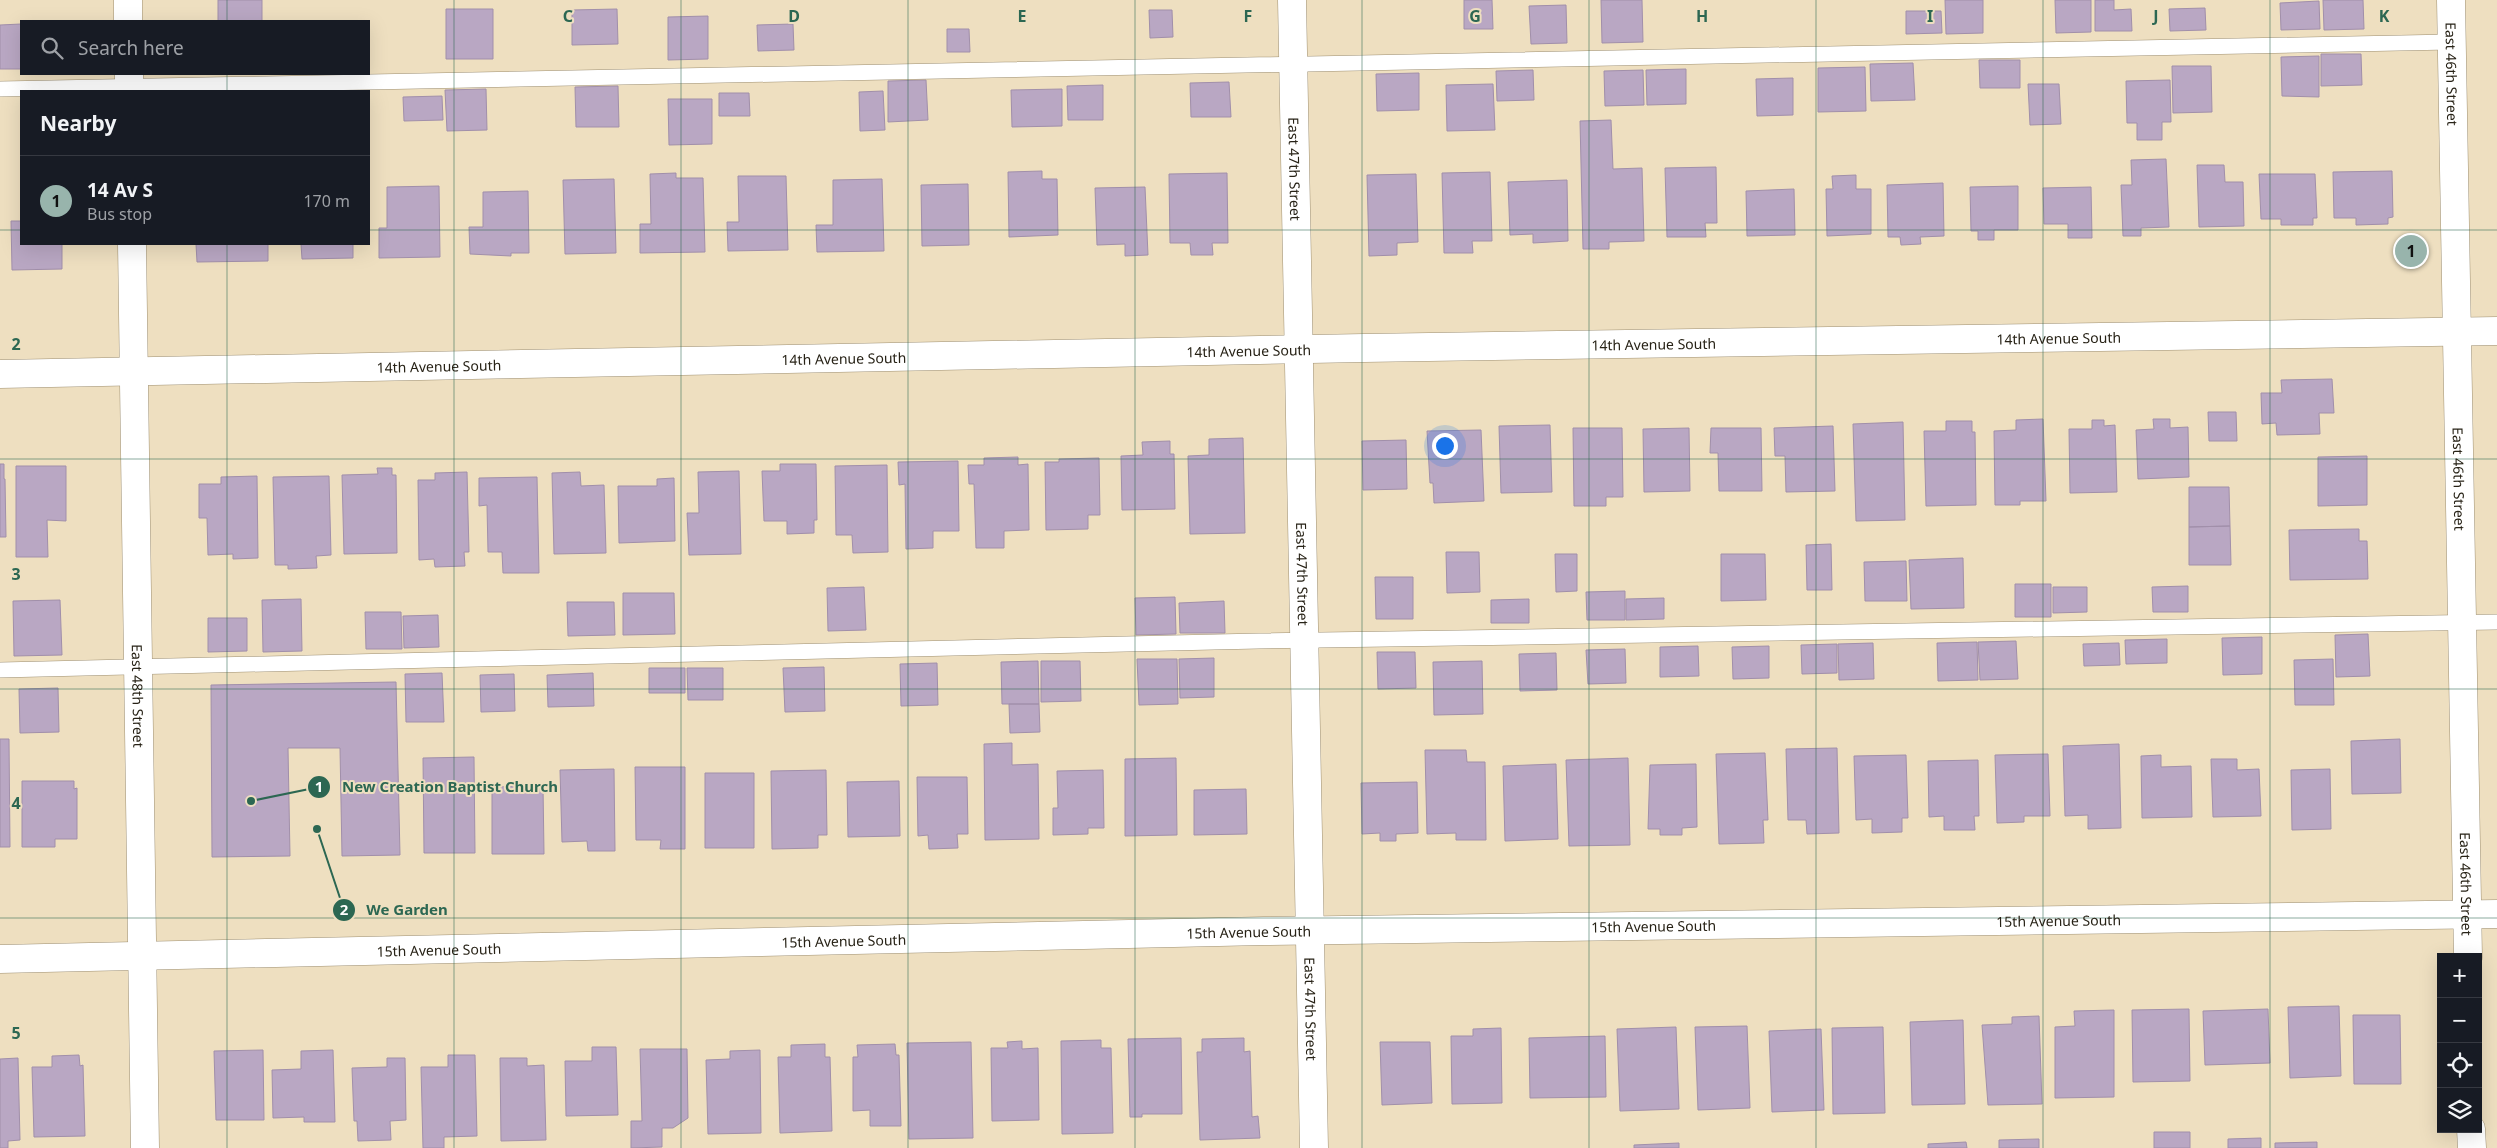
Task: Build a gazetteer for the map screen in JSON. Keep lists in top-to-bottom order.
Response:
{
  "streets": {
    "street": [
      "East 46th Street",
      "East 47th Street",
      "14th Avenue South",
      "East 48th Street",
      "15th Avenue South"
    ]
  },
  "crossings": [
    ["East 46th Street", "14th Avenue South"],
    ["East 46th Street", "15th Avenue South"],
    ["East 47th Street", "14th Avenue South"],
    ["East 47th Street", "15th Avenue South"],
    ["14th Avenue South", "East 48th Street"],
    ["East 48th Street", "15th Avenue South"]
  ],
  "places": ["New Creation Baptist Church", "We Garden"],
  "page": {
    "search": "Search here",
    "heading": "Nearby",
    "list": [
      {
        "mark": "1",
        "name": "14 Av S",
        "note": "Bus stop",
        "value": "170 m"
      }
    ],
    "pins": "1",
    "map_buttons": ["+", "−"]
  },
  "grid": {
    "columns": [
      "C",
      "D",
      "E",
      "F",
      "G",
      "H",
      "I",
      "J",
      "K"
    ],
    "rows": [
      "2",
      "3",
      "4",
      "5"
    ]
  }
}
